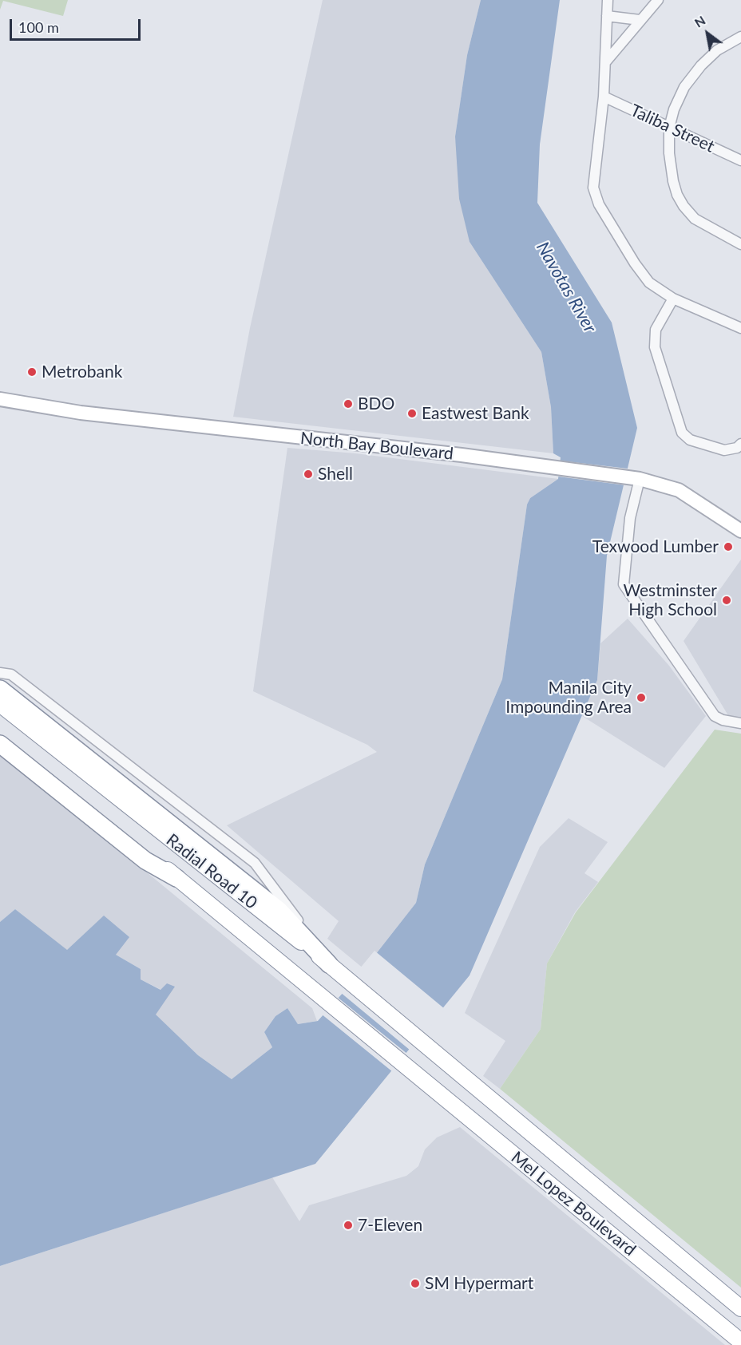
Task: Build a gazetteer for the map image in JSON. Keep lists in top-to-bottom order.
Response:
{
  "streets": {
    "highway": ["Radial Road 10", "Mel Lopez Boulevard"],
    "main road": ["North Bay Boulevard"],
    "street": ["Taliba Street"]
  },
  "crossings": [
    ["Radial Road 10", "Mel Lopez Boulevard"]
  ],
  "water": ["Navotas River"],
  "places": [
    "Metrobank",
    "BDO",
    "Eastwest Bank",
    "Shell",
    "Texwood Lumber",
    "Westminster High School",
    "Manila City Impounding Area",
    "7-Eleven",
    "SM Hypermart"
  ],
  "scale_bar": "100 m",
  "north": "top left"
}
